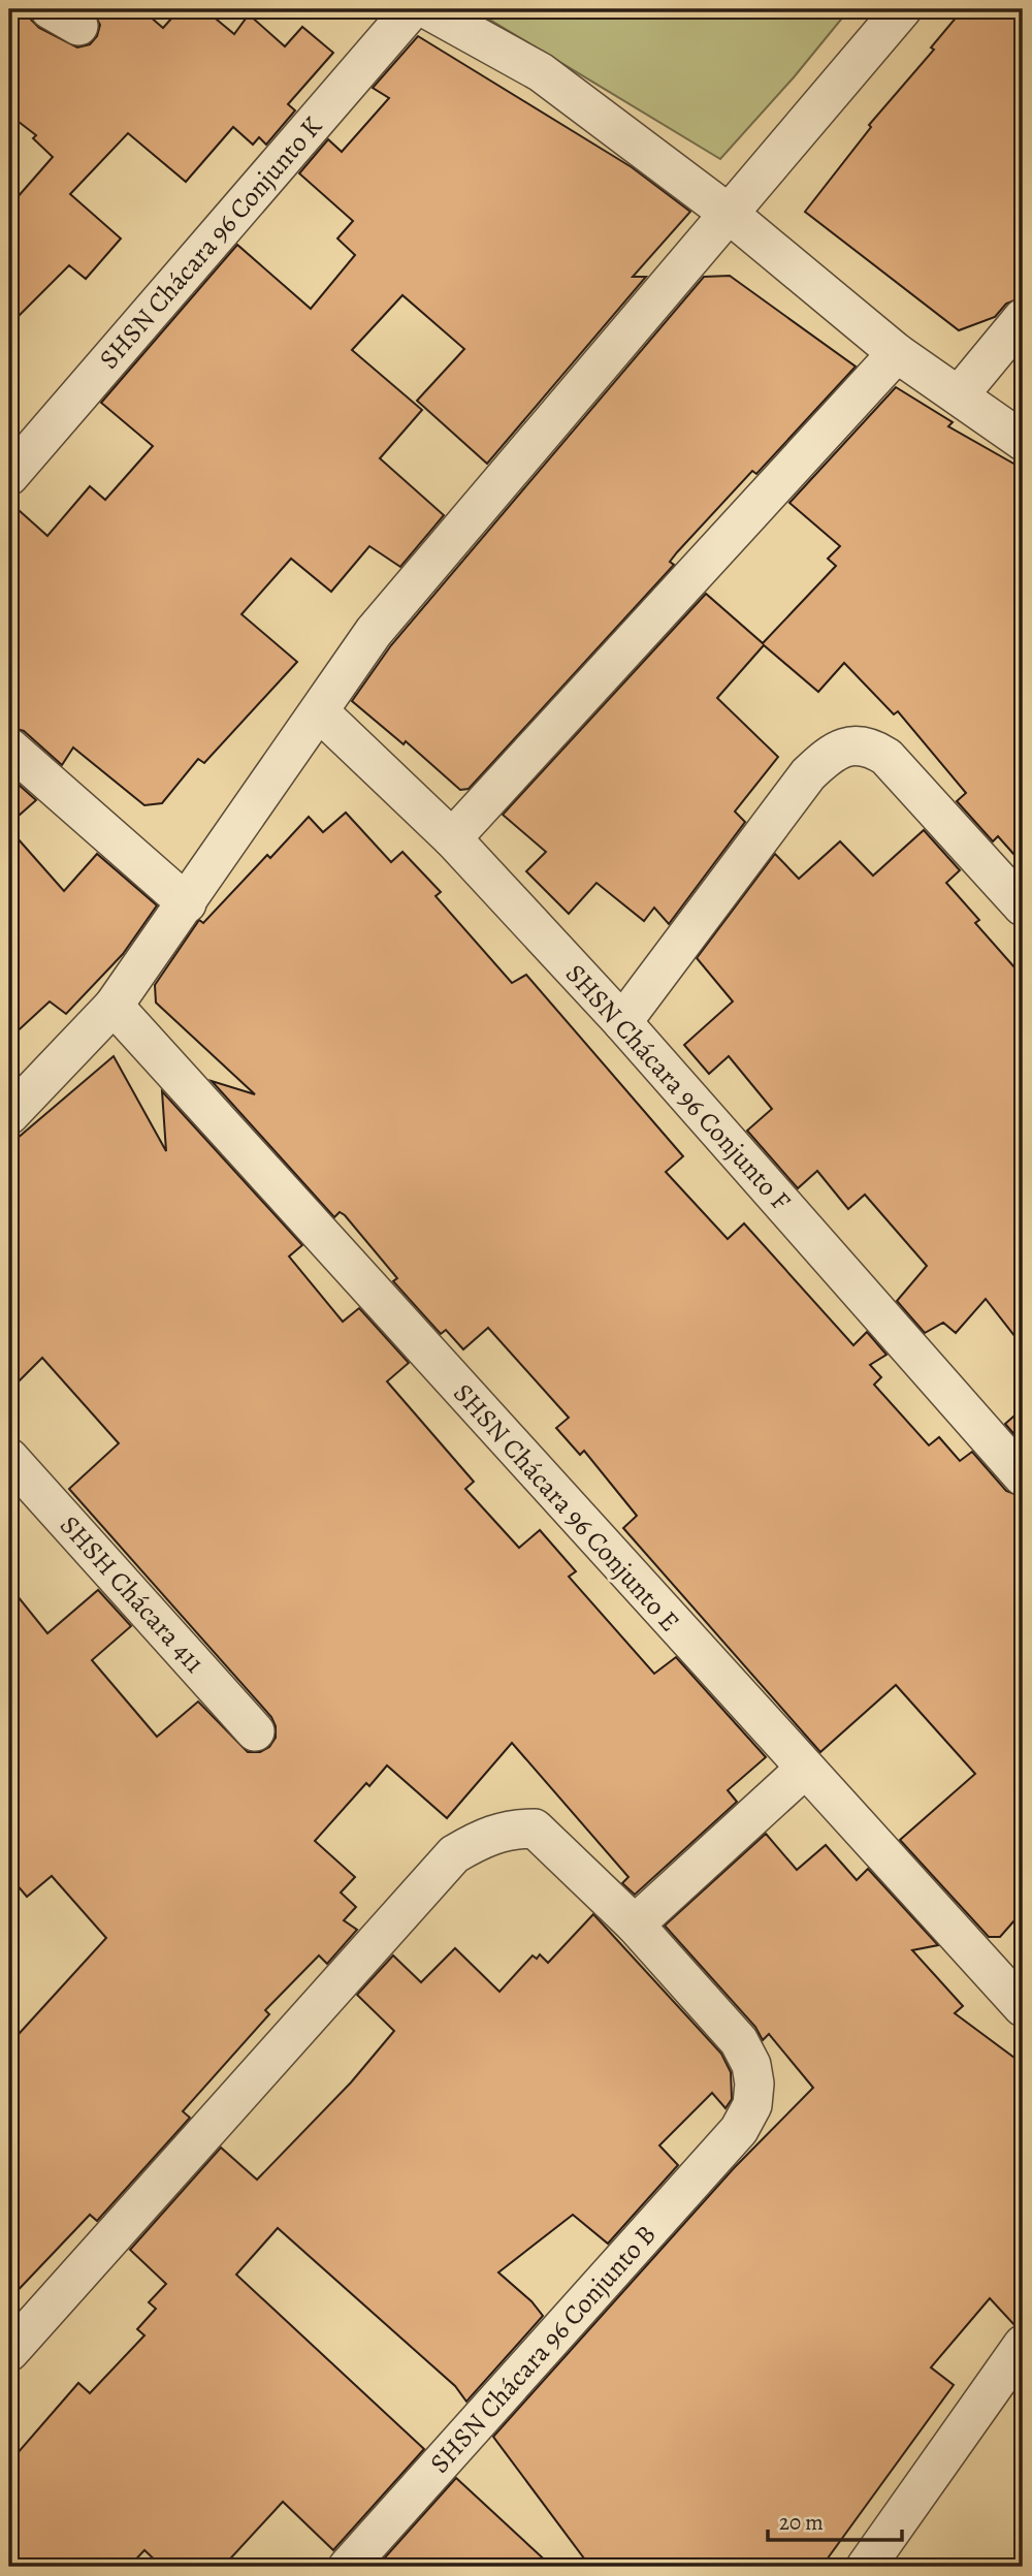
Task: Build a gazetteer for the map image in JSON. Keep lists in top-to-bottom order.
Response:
{
  "streets": {
    "street": [
      "SHSN Chácara 96 Conjunto K",
      "SHSN Chácara 96 Conjunto F",
      "SHSN Chácara 96 Conjunto E",
      "SHSH Chácara 411",
      "SHSN Chácara 96 Conjunto B"
    ]
  },
  "scale_bar": "20 m"
}
